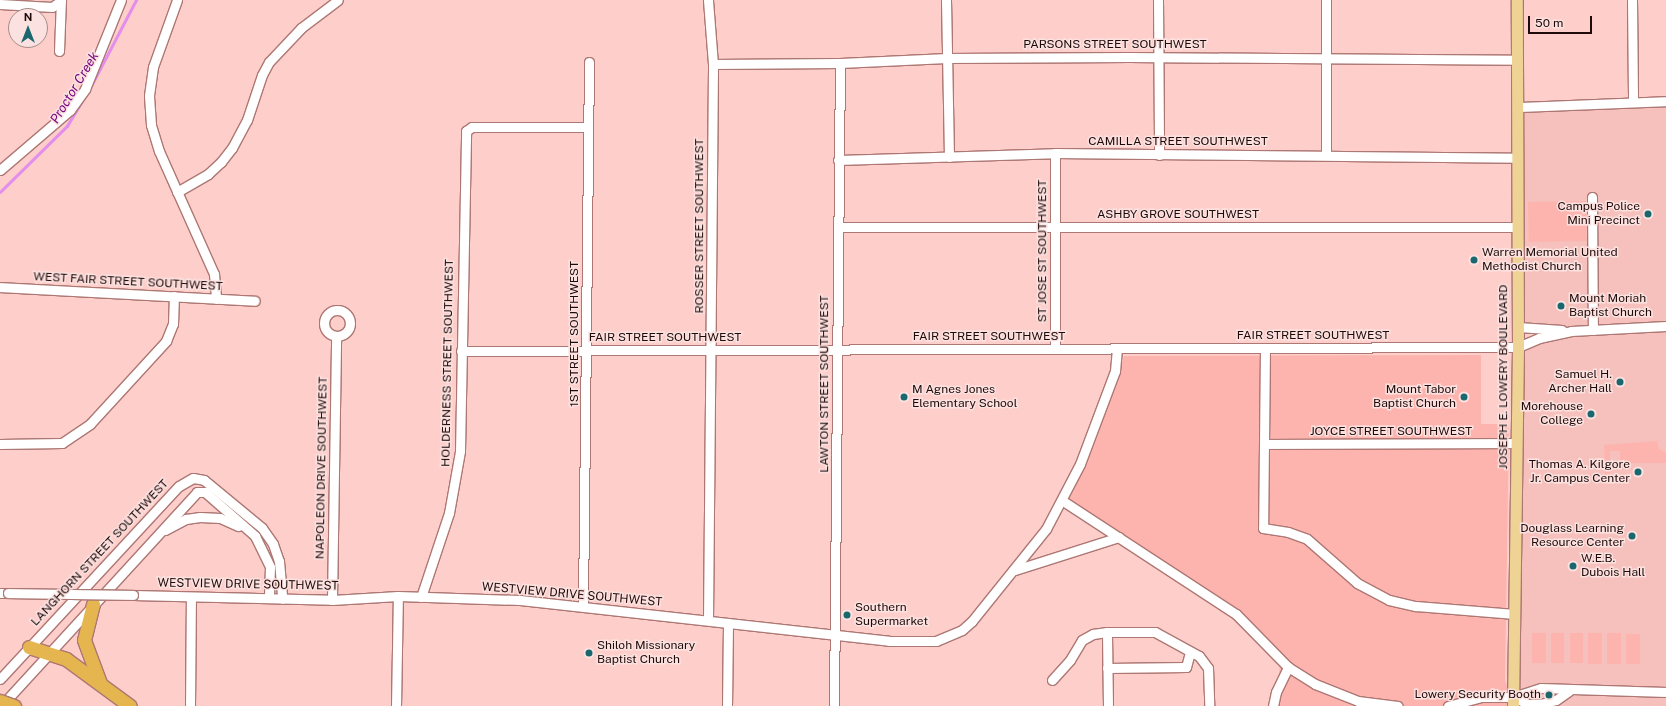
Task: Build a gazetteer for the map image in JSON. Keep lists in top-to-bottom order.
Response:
{
  "streets": {
    "main road": ["JOSEPH E. LOWERY BOULEVARD"],
    "street": [
      "PARSONS STREET SOUTHWEST",
      "CAMILLA STREET SOUTHWEST",
      "ASHBY GROVE SOUTHWEST",
      "ROSSER STREET SOUTHWEST",
      "ST JOSE ST SOUTHWEST",
      "WEST FAIR STREET SOUTHWEST",
      "1ST STREET SOUTHWEST",
      "FAIR STREET SOUTHWEST",
      "HOLDERNESS STREET SOUTHWEST",
      "LAWTON STREET SOUTHWEST",
      "JOYCE STREET SOUTHWEST",
      "NAPOLEON DRIVE SOUTHWEST",
      "LANGHORN STREET SOUTHWEST",
      "WESTVIEW DRIVE SOUTHWEST"
    ]
  },
  "crossings": [
    ["PARSONS STREET SOUTHWEST", "ROSSER STREET SOUTHWEST"],
    ["PARSONS STREET SOUTHWEST", "JOSEPH E. LOWERY BOULEVARD"],
    ["PARSONS STREET SOUTHWEST", "LAWTON STREET SOUTHWEST"],
    ["CAMILLA STREET SOUTHWEST", "ST JOSE ST SOUTHWEST"],
    ["CAMILLA STREET SOUTHWEST", "JOSEPH E. LOWERY BOULEVARD"],
    ["CAMILLA STREET SOUTHWEST", "LAWTON STREET SOUTHWEST"],
    ["ASHBY GROVE SOUTHWEST", "ST JOSE ST SOUTHWEST"],
    ["ASHBY GROVE SOUTHWEST", "JOSEPH E. LOWERY BOULEVARD"],
    ["ASHBY GROVE SOUTHWEST", "LAWTON STREET SOUTHWEST"],
    ["ROSSER STREET SOUTHWEST", "FAIR STREET SOUTHWEST"],
    ["ROSSER STREET SOUTHWEST", "WESTVIEW DRIVE SOUTHWEST"],
    ["ST JOSE ST SOUTHWEST", "FAIR STREET SOUTHWEST"],
    ["1ST STREET SOUTHWEST", "FAIR STREET SOUTHWEST"],
    ["1ST STREET SOUTHWEST", "HOLDERNESS STREET SOUTHWEST"],
    ["1ST STREET SOUTHWEST", "WESTVIEW DRIVE SOUTHWEST"],
    ["FAIR STREET SOUTHWEST", "HOLDERNESS STREET SOUTHWEST"],
    ["FAIR STREET SOUTHWEST", "JOSEPH E. LOWERY BOULEVARD"],
    ["FAIR STREET SOUTHWEST", "LAWTON STREET SOUTHWEST"],
    ["FAIR STREET SOUTHWEST", "WESTVIEW DRIVE SOUTHWEST"],
    ["HOLDERNESS STREET SOUTHWEST", "WESTVIEW DRIVE SOUTHWEST"],
    ["JOSEPH E. LOWERY BOULEVARD", "JOYCE STREET SOUTHWEST"],
    ["LAWTON STREET SOUTHWEST", "WESTVIEW DRIVE SOUTHWEST"],
    ["NAPOLEON DRIVE SOUTHWEST", "WESTVIEW DRIVE SOUTHWEST"]
  ],
  "water": ["Proctor Creek"],
  "places": [
    "Campus Police Mini Precinct",
    "Warren Memorial United Methodist Church",
    "Mount Moriah Baptist Church",
    "Samuel H. Archer Hall",
    "M Agnes Jones Elementary School",
    "Mount Tabor Baptist Church",
    "Morehouse College",
    "Thomas A. Kilgore Jr. Campus Center",
    "Douglass Learning Resource Center",
    "W.E.B. Dubois Hall",
    "Southern Supermarket",
    "Shiloh Missionary Baptist Church",
    "Lowery Security Booth"
  ],
  "scale_bar": "50 m",
  "north": "top"
}
